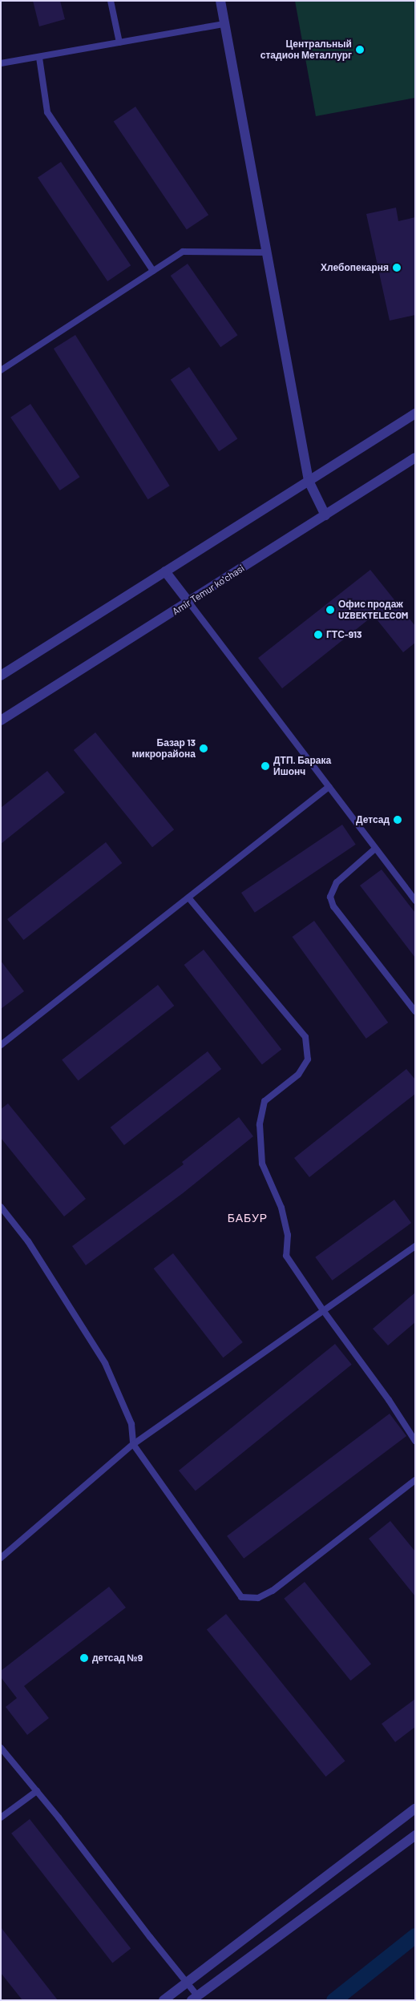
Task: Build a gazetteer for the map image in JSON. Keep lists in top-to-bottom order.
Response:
{
  "streets": {
    "street": ["Amir Temur koʻchasi"]
  },
  "districts": ["БАБУР"],
  "places": [
    "Центральный стадион Металлург",
    "Хлебопекарня",
    "Офис продаж UZBEKTELECOM",
    "ГТС-913",
    "Базар 13 микрорайона",
    "ДТП. Барака Ишонч",
    "Детсад",
    "детсад №9"
  ]
}
